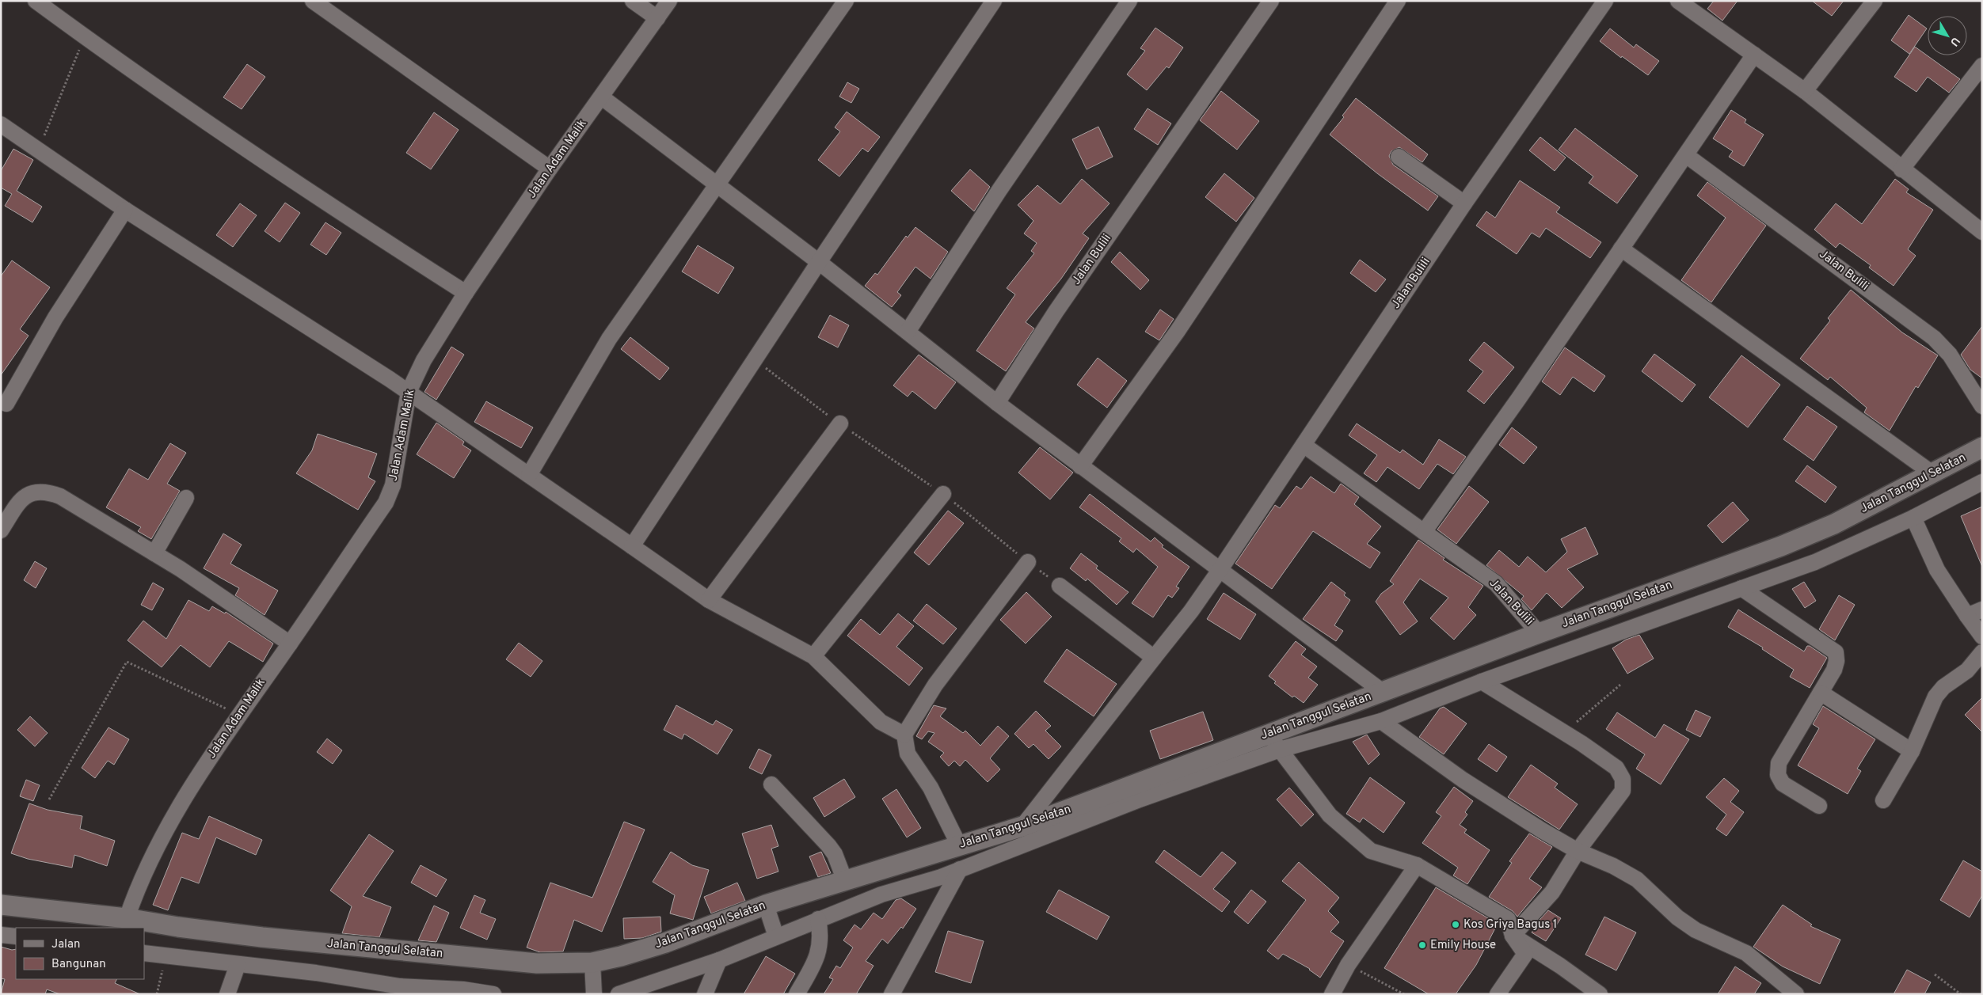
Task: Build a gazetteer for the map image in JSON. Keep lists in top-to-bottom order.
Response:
{
  "streets": {
    "street": ["Jalan Adam Malik", "Jalan Bulili", "Jalan Tanggul Selatan"]
  },
  "crossings": [
    ["Jalan Adam Malik", "Jalan Tanggul Selatan"],
    ["Jalan Bulili", "Jalan Tanggul Selatan"]
  ],
  "places": ["Kos Griya Bagus 1", "Emily House"],
  "legend": ["Jalan", "Bangunan"],
  "north": "bottom right"
}
